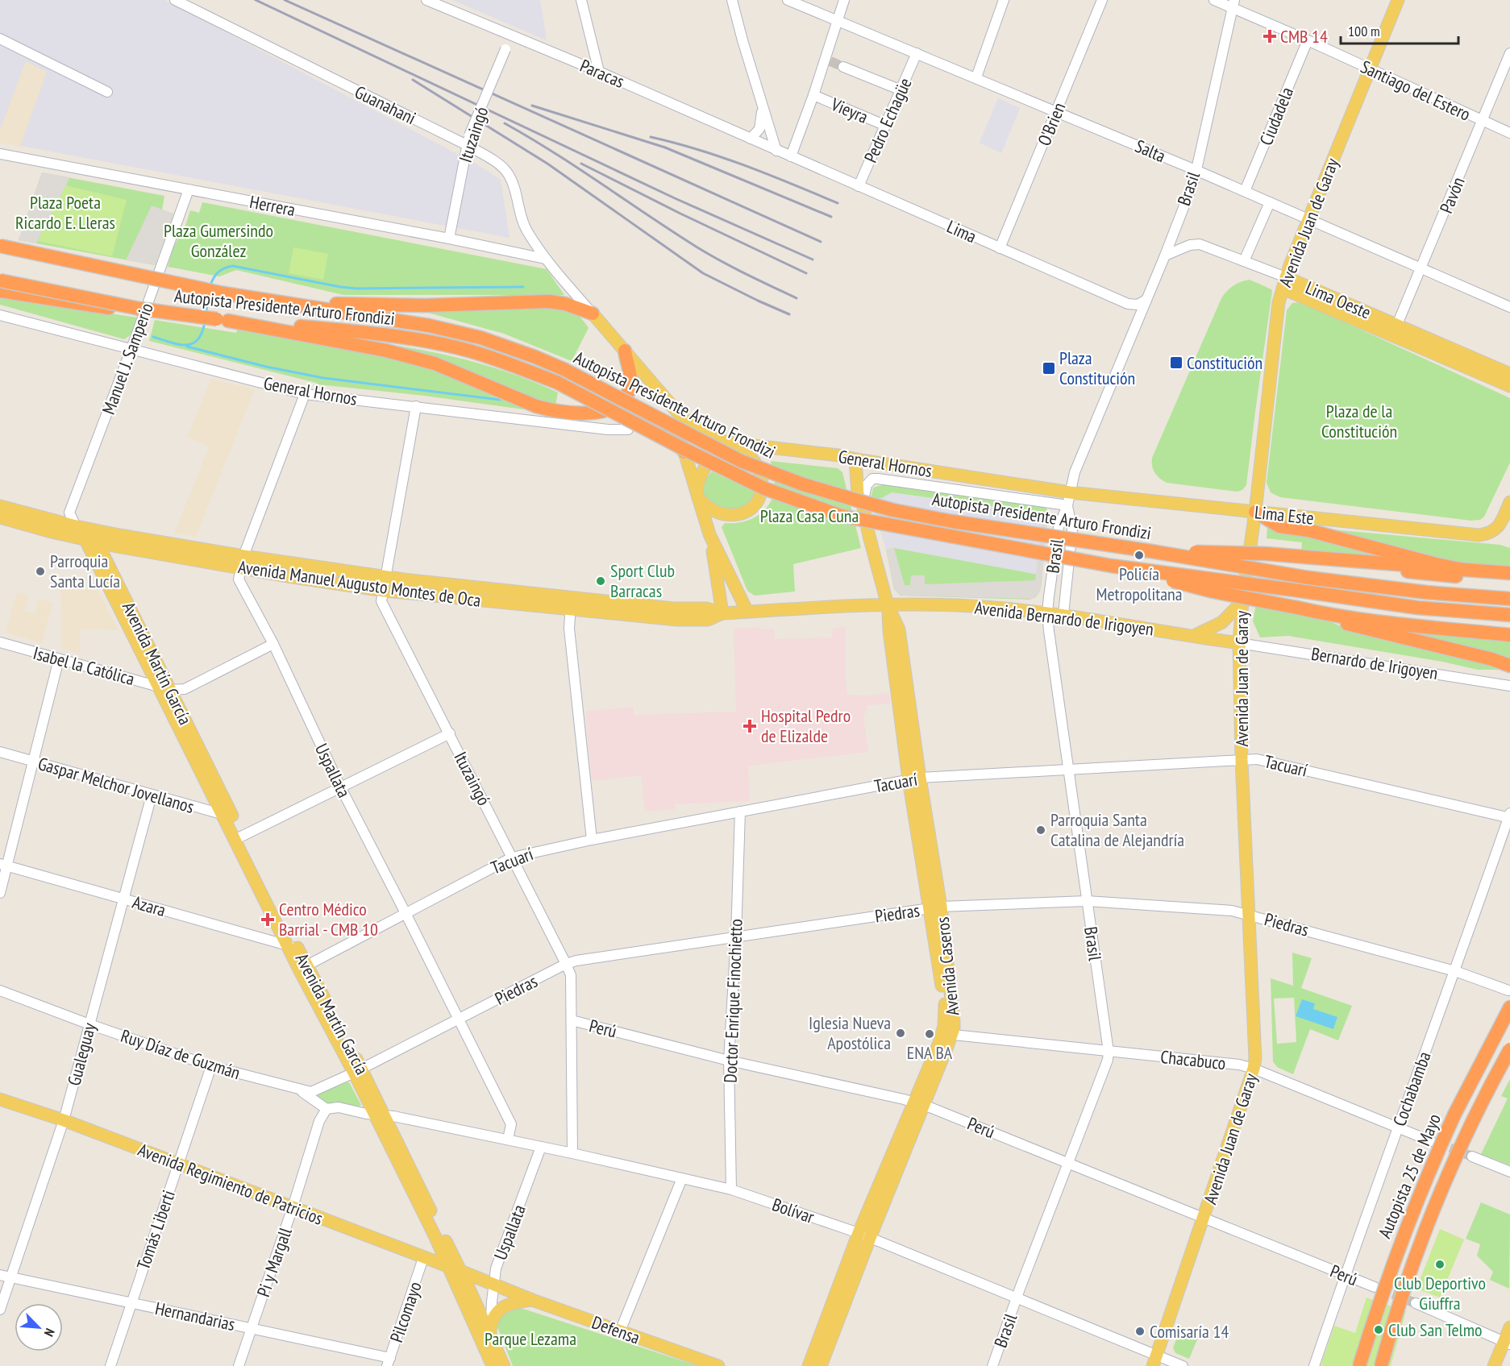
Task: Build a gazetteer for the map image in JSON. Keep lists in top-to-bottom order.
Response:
{
  "streets": {
    "highway": ["Autopista Presidente Arturo Frondizi", "Autopista 25 de Mayo"],
    "main road": [
      "Avenida Juan de Garay",
      "Lima Oeste",
      "General Hornos",
      "Lima Este",
      "Avenida Manuel Augusto Montes de Oca",
      "Avenida Bernardo de Irigoyen",
      "Avenida Martín García",
      "Avenida Caseros",
      "Avenida Regimiento de Patricios",
      "Defensa"
    ],
    "street": [
      "Paracas",
      "Santiago del Estero",
      "Guanahani",
      "Vieyra",
      "Ciudadela",
      "Pedro Echagüe",
      "O'Brien",
      "Ituzaingó",
      "Salta",
      "Brasil",
      "Pavón",
      "Herrera",
      "Lima",
      "Manuel J. Samperio",
      "Bernardo de Irigoyen",
      "Isabel la Católica",
      "Tacuarí",
      "Uspallata",
      "Gaspar Melchor Jovellanos",
      "Azara",
      "Piedras",
      "Doctor Enrique Finochietto",
      "Perú",
      "Gualeguay",
      "Ruy Díaz de Guzmán",
      "Chacabuco",
      "Cochabamba",
      "Bolívar",
      "Tomás Liberti",
      "Pi y Margall",
      "Pilcomayo",
      "Hernandarias"
    ]
  },
  "crossings": [
    ["Paracas", "Ituzaingó"],
    ["Paracas", "Lima"],
    ["Santiago del Estero", "Ciudadela"],
    ["Santiago del Estero", "Brasil"],
    ["Santiago del Estero", "Pavón"],
    ["Santiago del Estero", "Avenida Juan de Garay"],
    ["Guanahani", "Ituzaingó"],
    ["Guanahani", "Herrera"],
    ["Vieyra", "Pedro Echagüe"],
    ["Ciudadela", "Salta"],
    ["Pedro Echagüe", "Salta"],
    ["Pedro Echagüe", "Lima"],
    ["O'Brien", "Salta"],
    ["O'Brien", "Lima"],
    ["Ituzaingó", "Herrera"],
    ["Ituzaingó", "General Hornos"],
    ["Ituzaingó", "Avenida Manuel Augusto Montes de Oca"],
    ["Ituzaingó", "Tacuarí"],
    ["Ituzaingó", "Piedras"],
    ["Ituzaingó", "Perú"],
    ["Ituzaingó", "Bolívar"],
    ["Salta", "Brasil"],
    ["Salta", "Pavón"],
    ["Salta", "Avenida Juan de Garay"],
    ["Brasil", "Lima"],
    ["Brasil", "Lima Oeste"],
    ["Brasil", "General Hornos"],
    ["Brasil", "Lima Este"],
    ["Brasil", "Avenida Bernardo de Irigoyen"],
    ["Brasil", "Tacuarí"],
    ["Brasil", "Piedras"],
    ["Brasil", "Perú"],
    ["Brasil", "Chacabuco"],
    ["Brasil", "Bolívar"],
    ["Pavón", "Lima Oeste"],
    ["Herrera", "Manuel J. Samperio"],
    ["Avenida Juan de Garay", "Lima Oeste"],
    ["Avenida Juan de Garay", "Lima Este"],
    ["Avenida Juan de Garay", "Avenida Bernardo de Irigoyen"],
    ["Avenida Juan de Garay", "Bernardo de Irigoyen"],
    ["Avenida Juan de Garay", "Tacuarí"],
    ["Avenida Juan de Garay", "Piedras"],
    ["Avenida Juan de Garay", "Perú"],
    ["Avenida Juan de Garay", "Chacabuco"],
    ["Avenida Juan de Garay", "Bolívar"],
    ["Manuel J. Samperio", "General Hornos"],
    ["Manuel J. Samperio", "Avenida Manuel Augusto Montes de Oca"],
    ["Manuel J. Samperio", "Avenida Martín García"],
    ["General Hornos", "Lima Este"],
    ["General Hornos", "Avenida Caseros"],
    ["Avenida Manuel Augusto Montes de Oca", "Avenida Bernardo de Irigoyen"],
    ["Avenida Manuel Augusto Montes de Oca", "Avenida Martín García"],
    ["Avenida Manuel Augusto Montes de Oca", "Uspallata"],
    ["Avenida Manuel Augusto Montes de Oca", "Avenida Caseros"],
    ["Avenida Bernardo de Irigoyen", "Bernardo de Irigoyen"],
    ["Avenida Bernardo de Irigoyen", "Avenida Caseros"],
    ["Avenida Martín García", "Isabel la Católica"],
    ["Avenida Martín García", "Tacuarí"],
    ["Avenida Martín García", "Gaspar Melchor Jovellanos"],
    ["Avenida Martín García", "Azara"],
    ["Avenida Martín García", "Piedras"],
    ["Avenida Martín García", "Ruy Díaz de Guzmán"],
    ["Avenida Martín García", "Avenida Regimiento de Patricios"],
    ["Avenida Martín García", "Bolívar"],
    ["Avenida Martín García", "Defensa"],
    ["Isabel la Católica", "Uspallata"],
    ["Tacuarí", "Uspallata"],
    ["Tacuarí", "Avenida Caseros"],
    ["Tacuarí", "Doctor Enrique Finochietto"],
    ["Tacuarí", "Cochabamba"],
    ["Uspallata", "Piedras"],
    ["Uspallata", "Bolívar"],
    ["Uspallata", "Defensa"],
    ["Gaspar Melchor Jovellanos", "Gualeguay"],
    ["Azara", "Gualeguay"],
    ["Piedras", "Avenida Caseros"],
    ["Piedras", "Doctor Enrique Finochietto"],
    ["Piedras", "Ruy Díaz de Guzmán"],
    ["Piedras", "Cochabamba"],
    ["Avenida Caseros", "Perú"],
    ["Avenida Caseros", "Chacabuco"],
    ["Avenida Caseros", "Bolívar"],
    ["Doctor Enrique Finochietto", "Perú"],
    ["Doctor Enrique Finochietto", "Bolívar"],
    ["Perú", "Cochabamba"],
    ["Gualeguay", "Ruy Díaz de Guzmán"],
    ["Gualeguay", "Avenida Regimiento de Patricios"],
    ["Gualeguay", "Hernandarias"],
    ["Ruy Díaz de Guzmán", "Tomás Liberti"],
    ["Chacabuco", "Cochabamba"],
    ["Avenida Regimiento de Patricios", "Tomás Liberti"],
    ["Avenida Regimiento de Patricios", "Pi y Margall"],
    ["Avenida Regimiento de Patricios", "Pilcomayo"],
    ["Avenida Regimiento de Patricios", "Defensa"],
    ["Tomás Liberti", "Hernandarias"],
    ["Pi y Margall", "Hernandarias"],
    ["Pilcomayo", "Hernandarias"]
  ],
  "parks": [
    "Plaza Poeta Ricardo E. Lleras",
    "Plaza Gumersindo González",
    "Plaza de la Constitución",
    "Plaza Casa Cuna",
    "Parque Lezama"
  ],
  "places": {
    "health": ["CMB 14", "Hospital Pedro de Elizalde", "Centro Médico Barrial - CMB 10"],
    "transit": ["Constitución", "Plaza Constitución"],
    "other": [
      "Policía Metropolitana",
      "Parroquia Santa Lucía",
      "Sport Club Barracas",
      "Parroquia Santa Catalina de Alejandría",
      "Iglesia Nueva Apostólica",
      "ENA BA",
      "Club Deportivo Giuffra",
      "Club San Telmo",
      "Comisaría 14"
    ]
  },
  "scale_bar": "100 m",
  "north": "bottom right"
}
